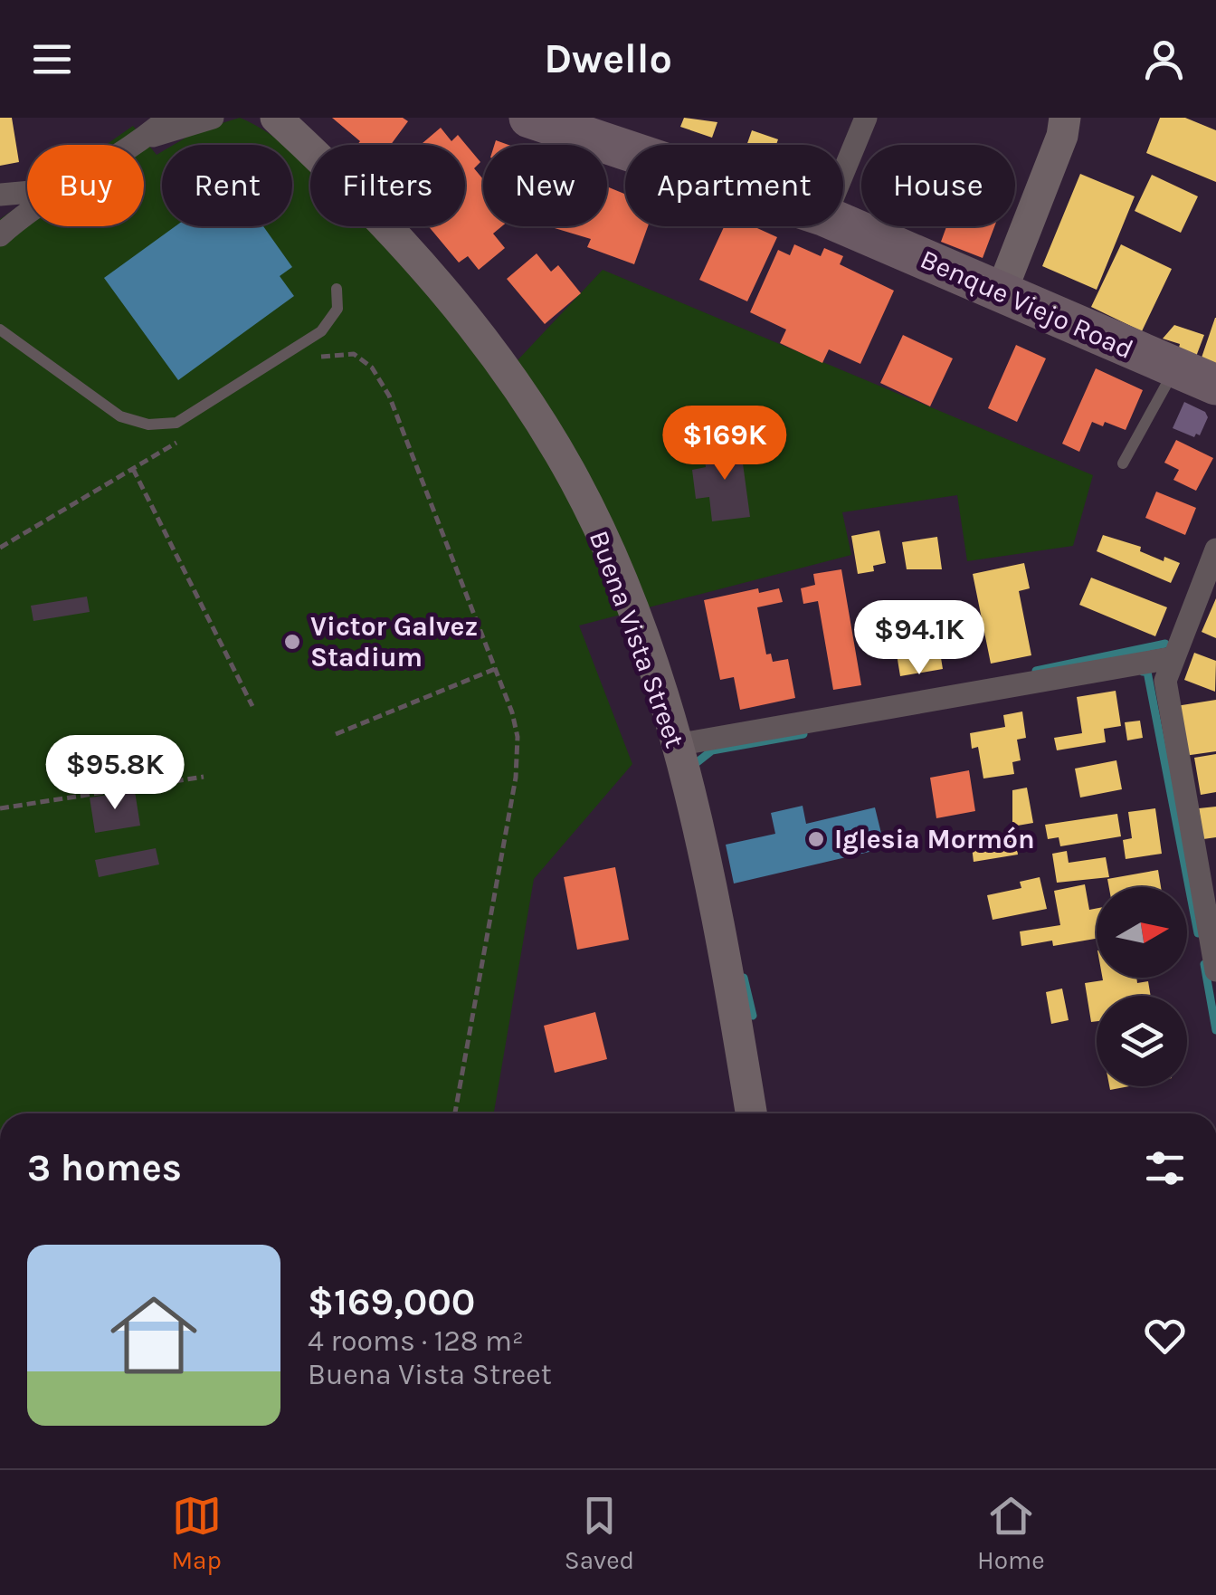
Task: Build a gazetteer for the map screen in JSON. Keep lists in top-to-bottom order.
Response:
{
  "streets": {
    "highway": ["Benque Viejo Road"],
    "main road": ["Buena Vista Street"]
  },
  "places": ["Victor Galvez Stadium", "Iglesia Mormón"],
  "north": "right",
  "page": {
    "header": "Dwello",
    "chip": [
      "Buy",
      "Rent",
      "Filters",
      "New",
      "Apartment",
      "House"
    ],
    "price": ["$169K", "$94.1K", "$95.8K"],
    "heading": "3 homes",
    "list": [
      {
        "name": "$169,000",
        "note": "4 rooms · 128 m² · Buena Vista Street"
      }
    ],
    "tabs": ["Map", "Saved", "Home"]
  }
}
